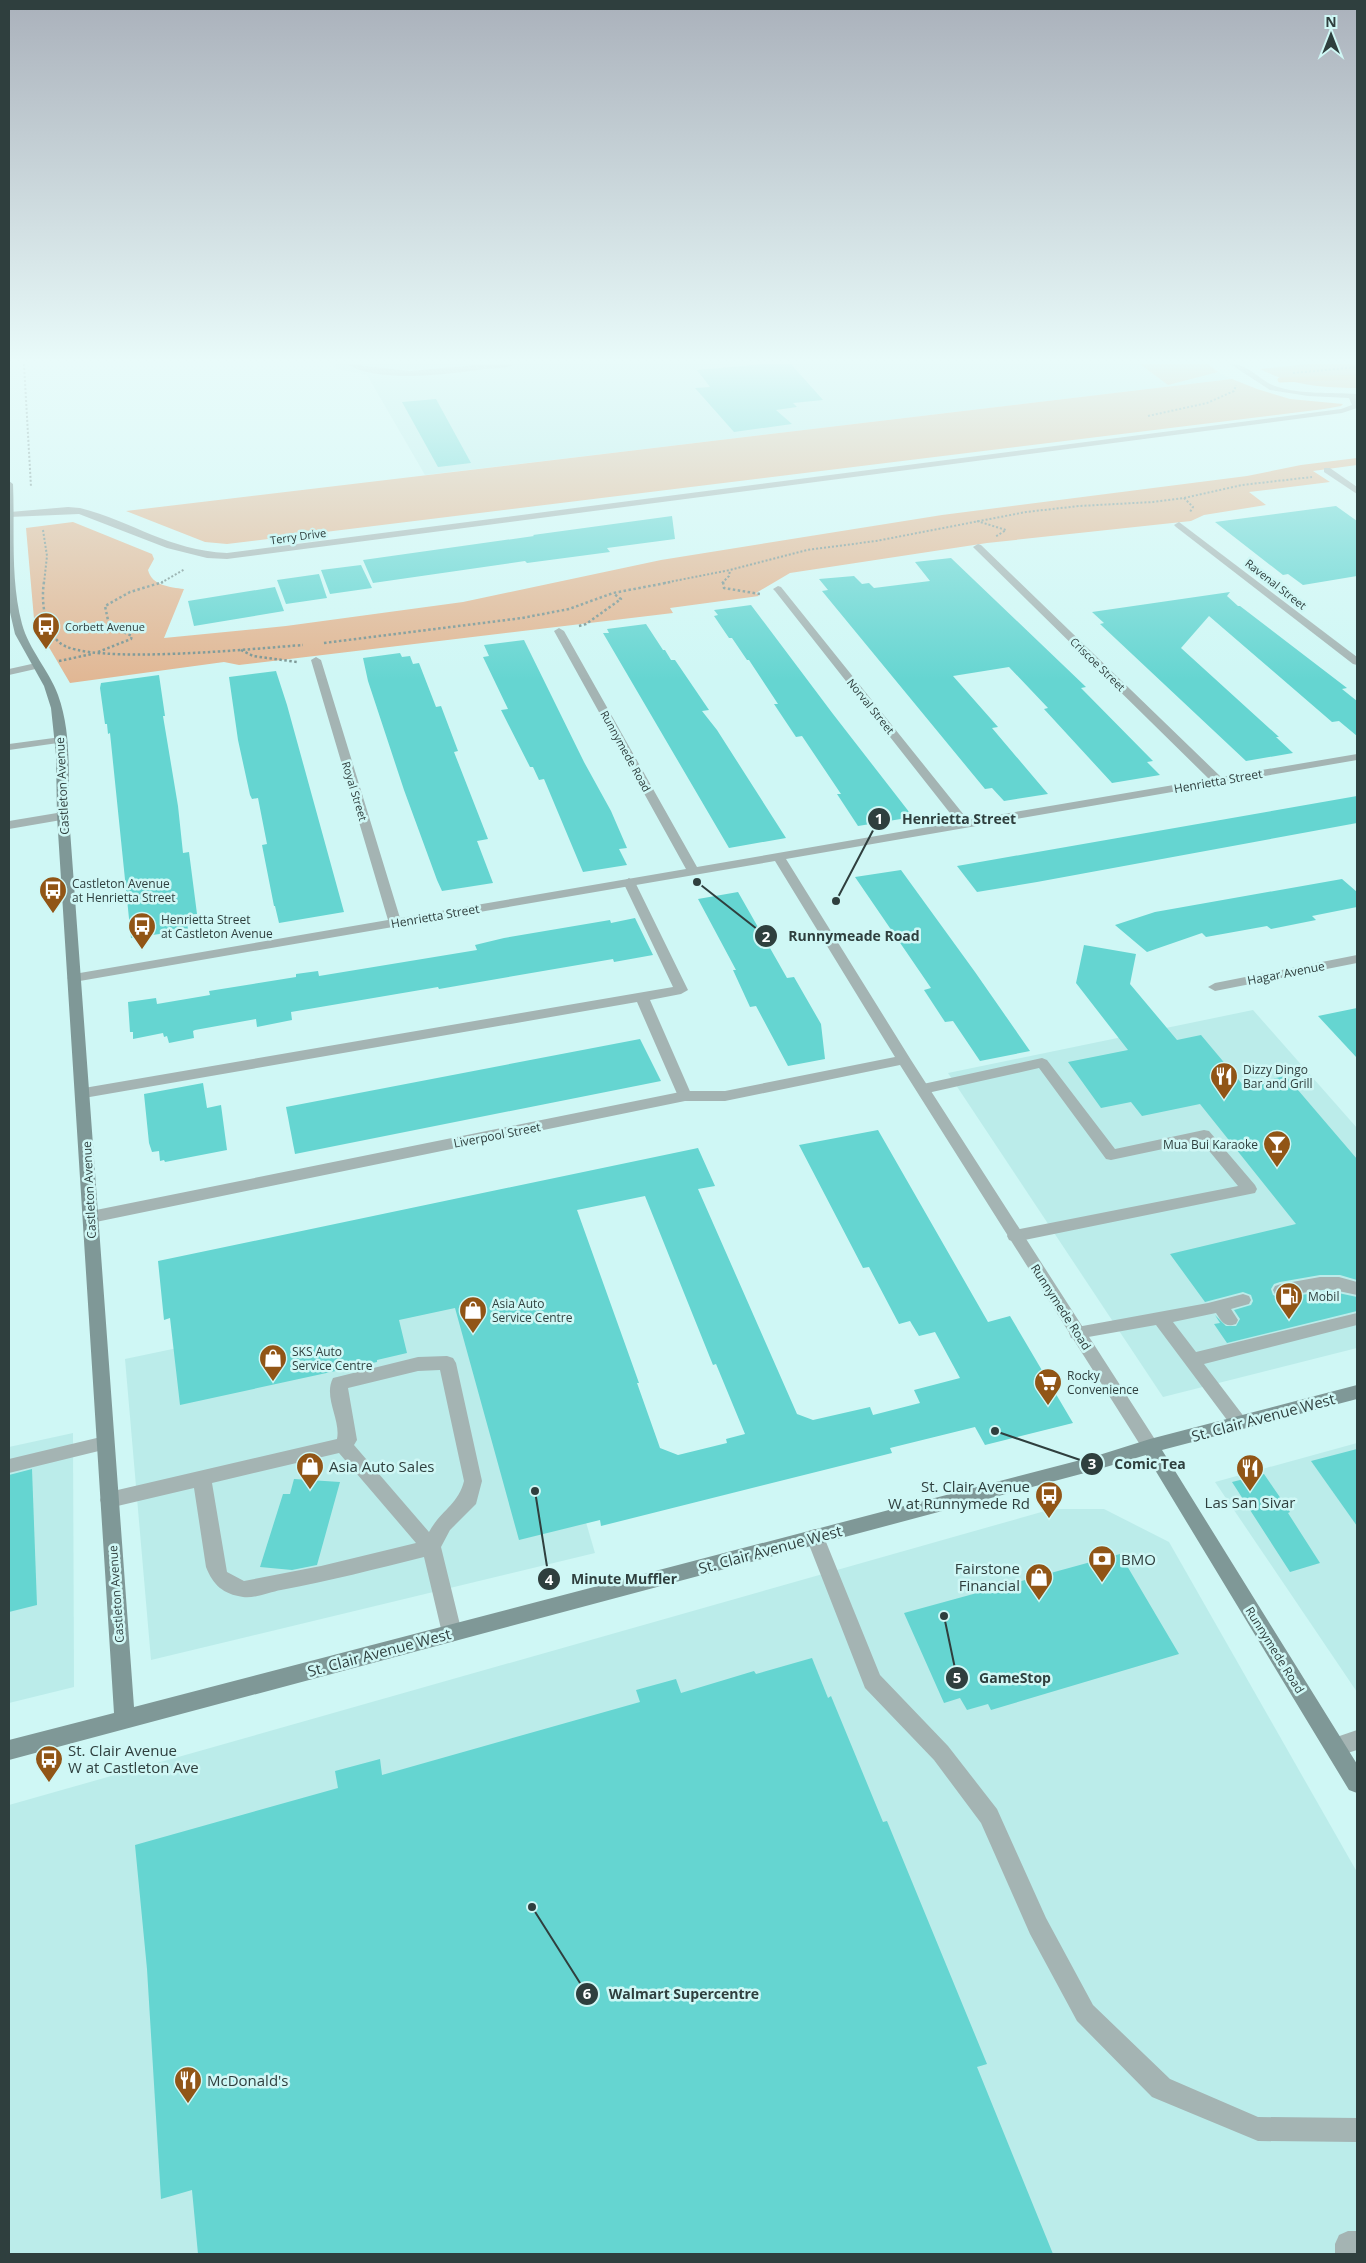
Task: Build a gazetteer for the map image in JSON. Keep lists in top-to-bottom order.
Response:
{
  "streets": {
    "street": [
      "Terry Drive",
      "Ravenal Street",
      "Criscoe Street",
      "Norval Street",
      "Runnymede Road",
      "Henrietta Street",
      "Castleton Avenue",
      "Royal Street",
      "Hagar Avenue",
      "Liverpool Street",
      "St. Clair Avenue West"
    ]
  },
  "crossings": [
    ["Terry Drive", "Castleton Avenue"],
    ["Criscoe Street", "Henrietta Street"],
    ["Norval Street", "Henrietta Street"],
    ["Runnymede Road", "Henrietta Street"],
    ["Runnymede Road", "Liverpool Street"],
    ["Runnymede Road", "St. Clair Avenue West"],
    ["Henrietta Street", "Castleton Avenue"],
    ["Henrietta Street", "Royal Street"],
    ["Castleton Avenue", "Liverpool Street"],
    ["Castleton Avenue", "St. Clair Avenue West"]
  ],
  "places": {
    "bus stop": [
      "Corbett Avenue",
      "Castleton Avenue at Henrietta Street",
      "Henrietta Street at Castleton Avenue",
      "St. Clair Avenue W at Runnymede Rd",
      "St. Clair Avenue W at Castleton Ave"
    ],
    "other": [
      "Runnymeade Road",
      "Henrietta Street",
      "Comic Tea",
      "Minute Muffler",
      "GameStop",
      "Walmart Supercentre"
    ],
    "restaurant": ["Dizzy Dingo Bar and Grill", "Las San Sivar", "McDonald's"],
    "bar": ["Mua Bui Karaoke"],
    "fuel station": ["Mobil"],
    "shop": [
      "Asia Auto Service Centre",
      "SKS Auto Service Centre",
      "Asia Auto Sales",
      "Fairstone Financial"
    ],
    "supermarket": ["Rocky Convenience"],
    "bank": ["BMO"]
  },
  "north": "top"
}
